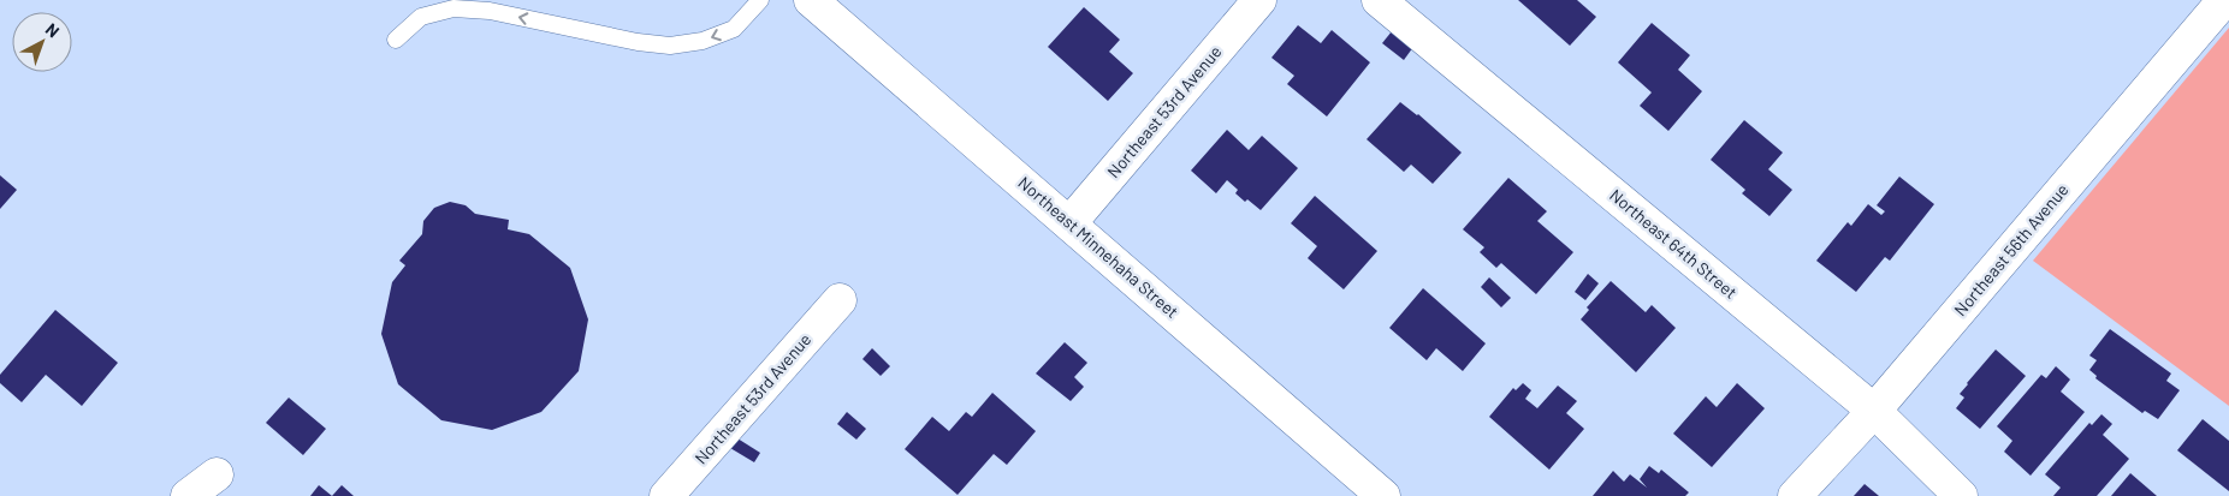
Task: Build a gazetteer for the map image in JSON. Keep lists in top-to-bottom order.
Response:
{
  "streets": {
    "street": [
      "Northeast 53rd Avenue",
      "Northeast 64th Street",
      "Northeast Minnehaha Street",
      "Northeast 56th Avenue"
    ]
  },
  "crossings": [
    ["Northeast 53rd Avenue", "Northeast Minnehaha Street"],
    ["Northeast 64th Street", "Northeast 56th Avenue"]
  ],
  "north": "top right"
}
